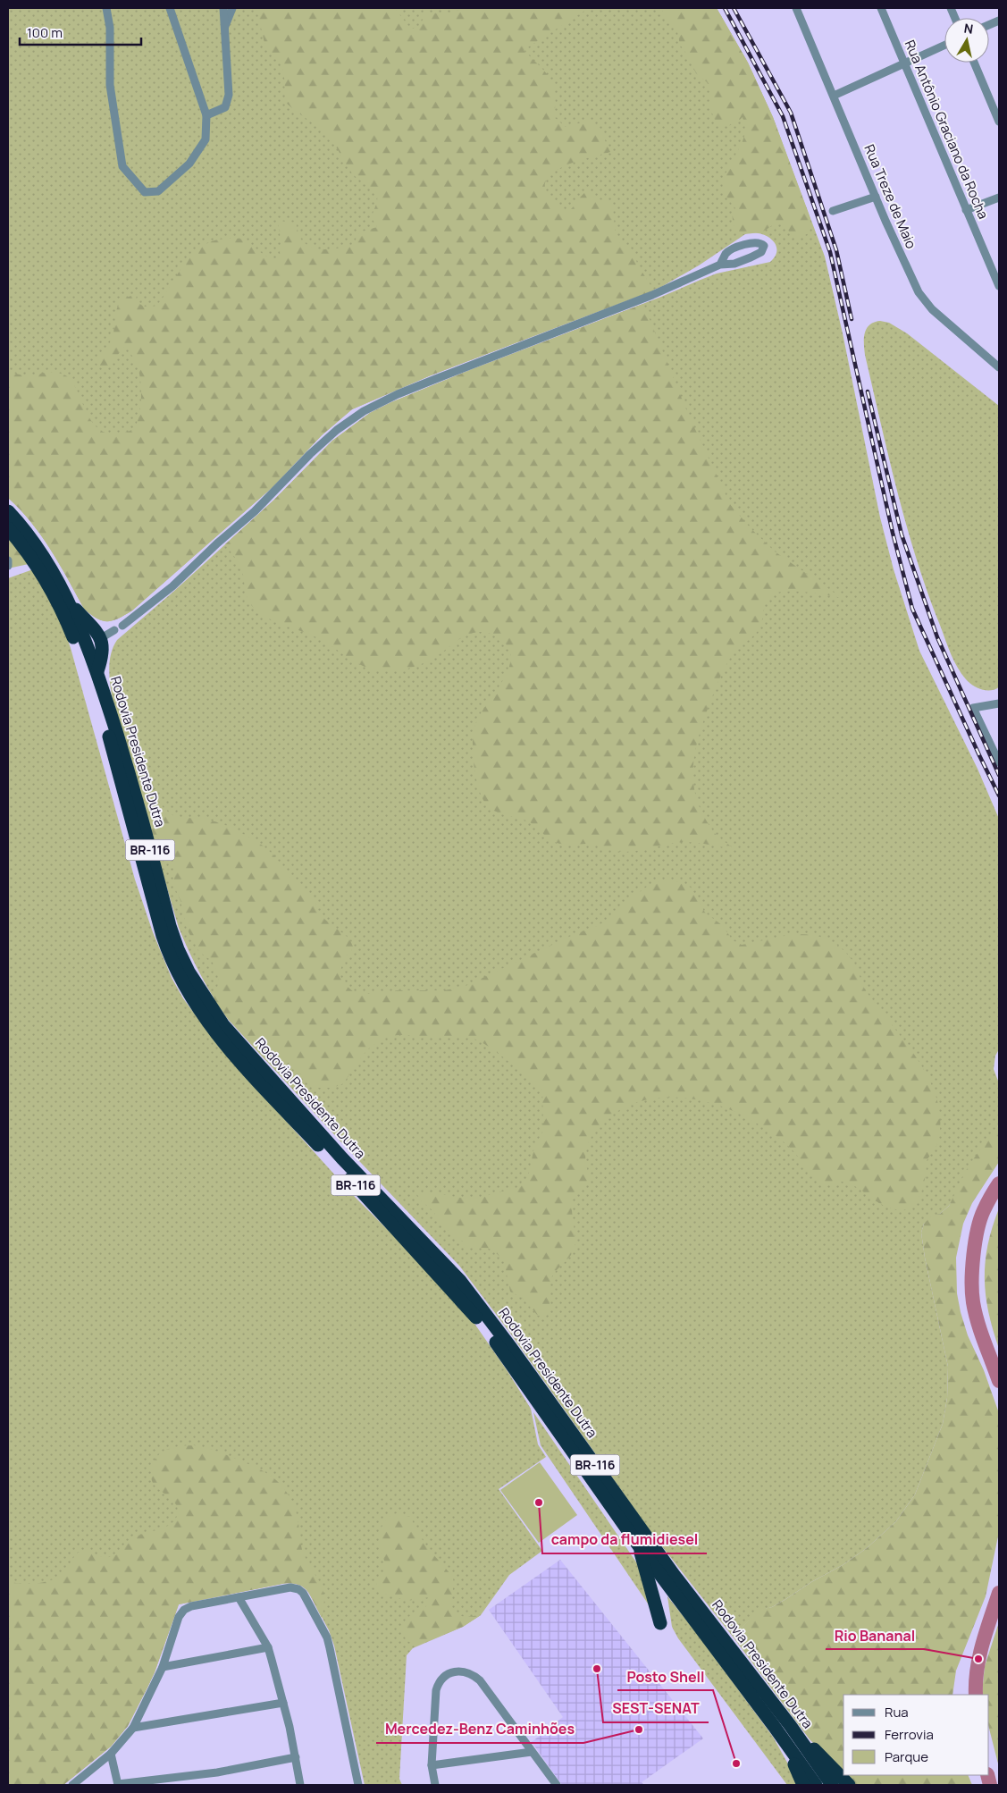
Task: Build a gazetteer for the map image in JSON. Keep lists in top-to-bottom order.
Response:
{
  "streets": {
    "highway": ["Rodovia Presidente Dutra", "BR-116"],
    "street": ["Rua Antônio Graciano da Rocha", "Rua Treze de Maio"]
  },
  "places": [
    "campo da flumidiesel",
    "Rio Bananal",
    "SEST-SENAT",
    "Mercedez-Benz Caminhões",
    "Posto Shell"
  ],
  "legend": ["Rua", "Ferrovia", "Parque"],
  "scale_bar": "100 m",
  "north": "top"
}
